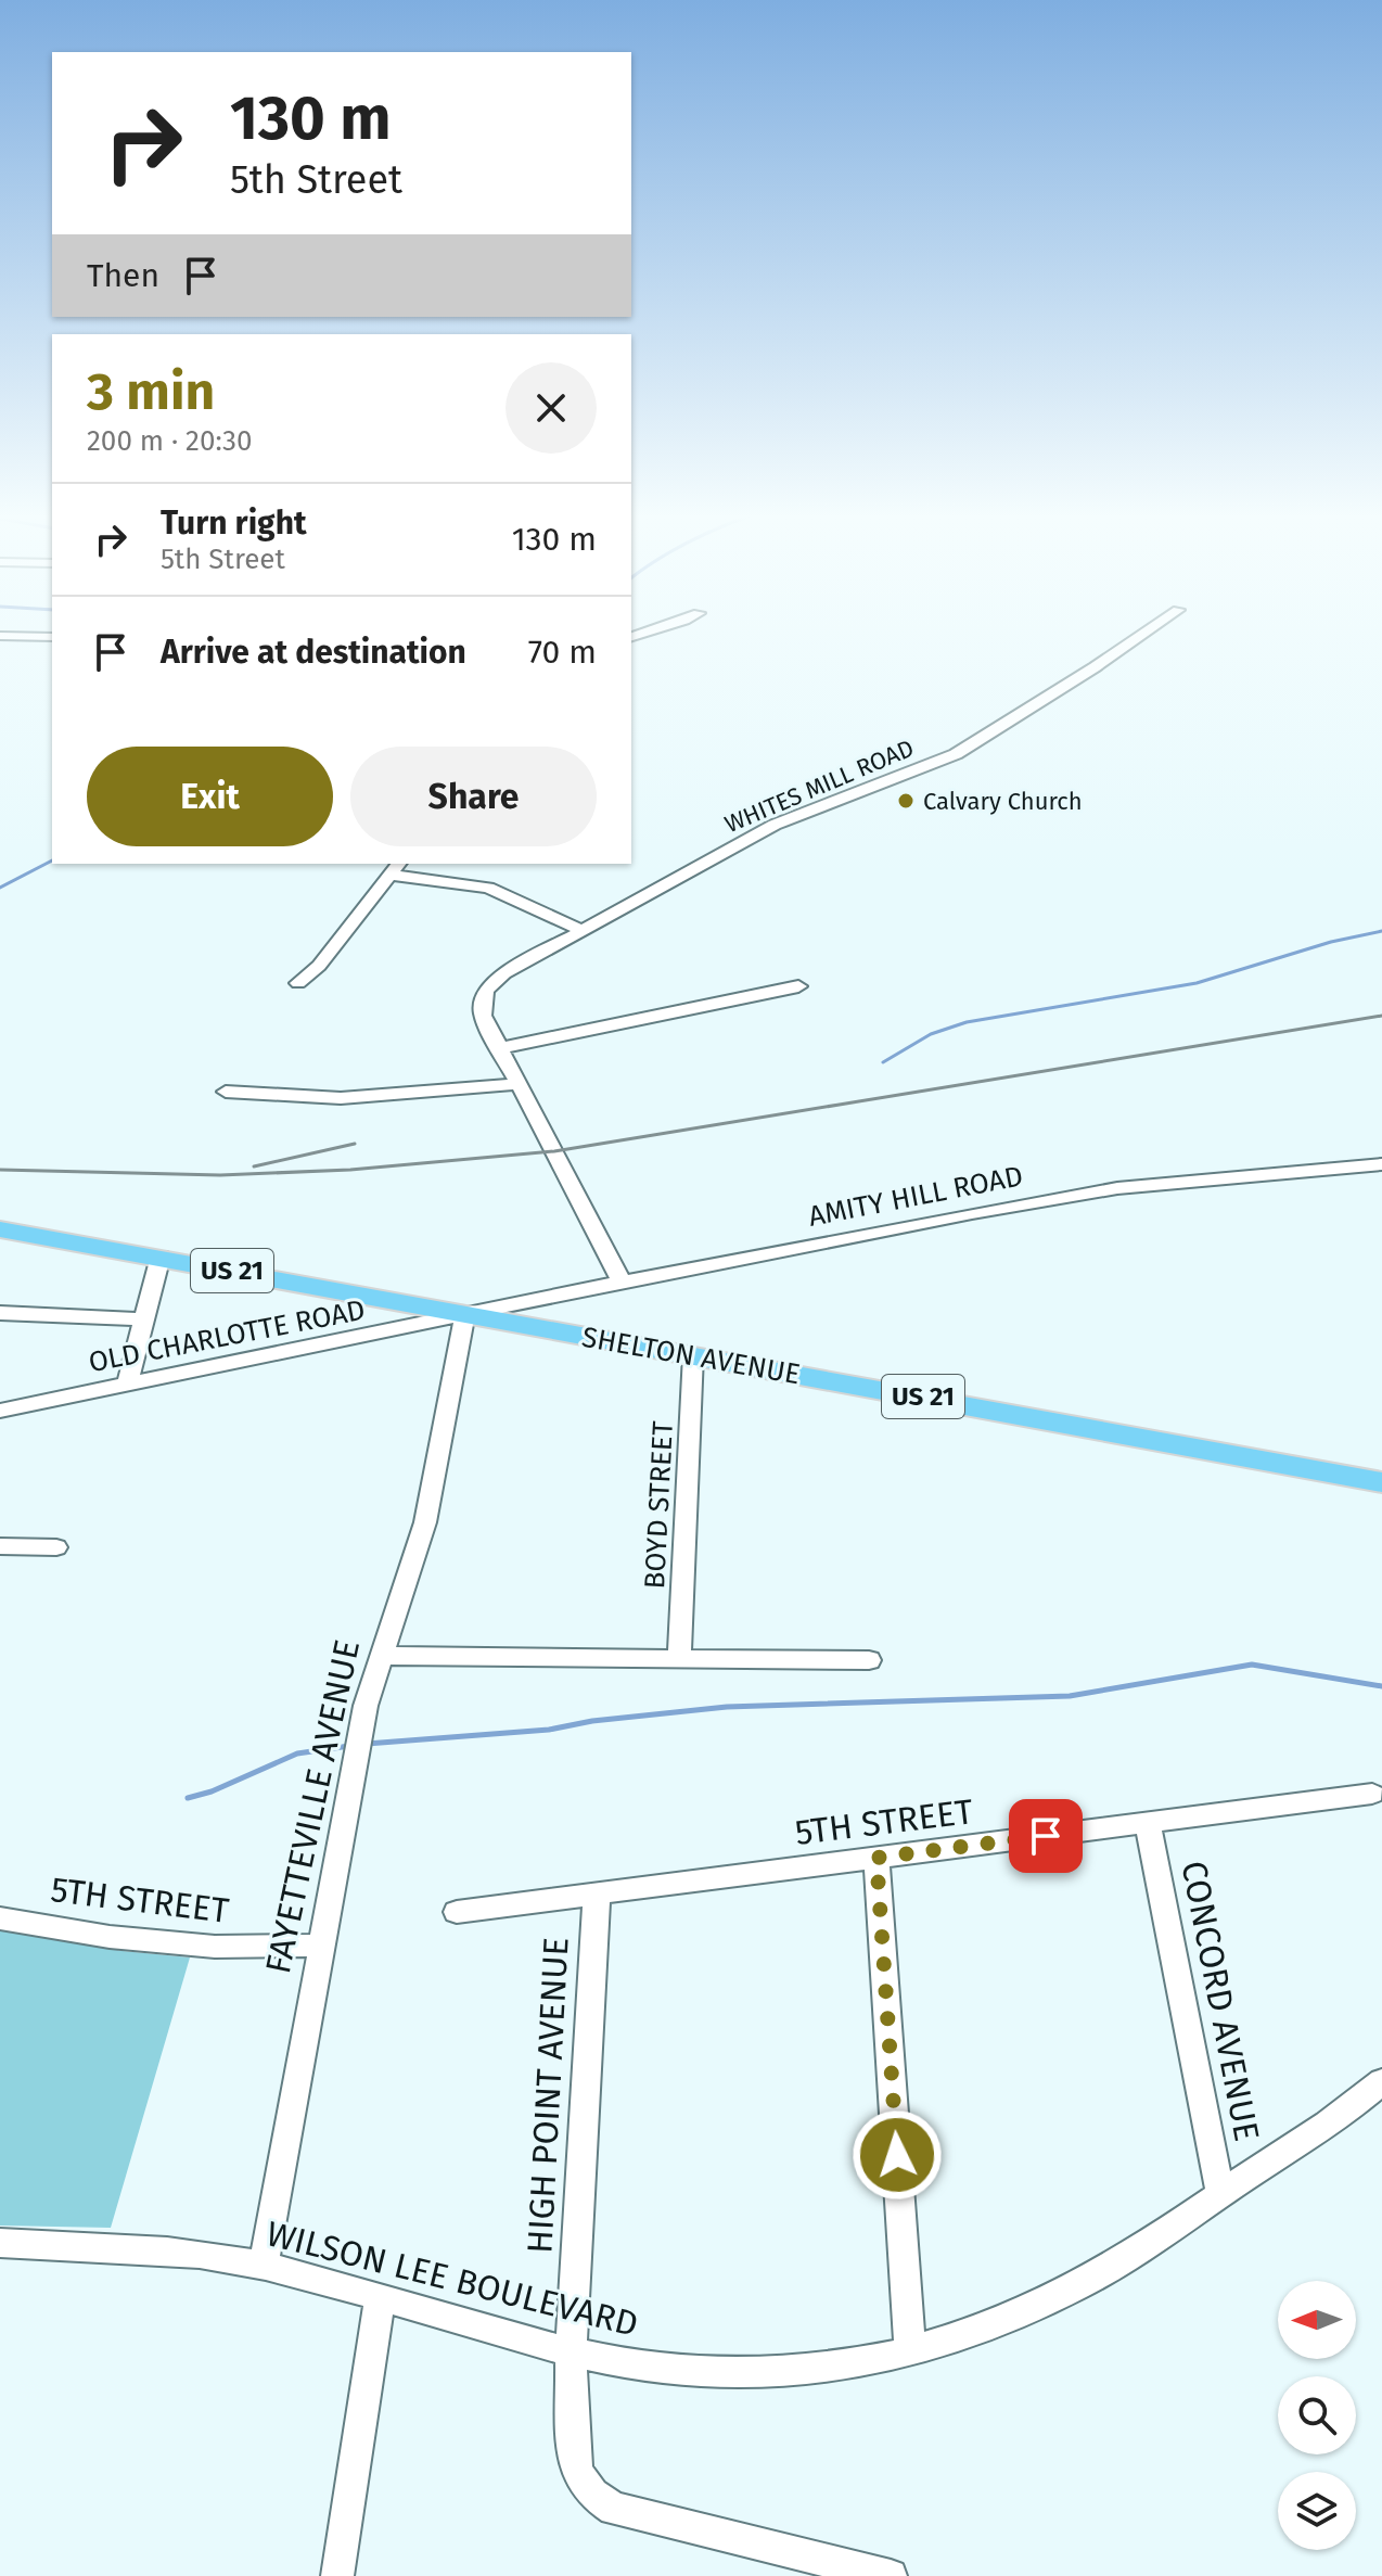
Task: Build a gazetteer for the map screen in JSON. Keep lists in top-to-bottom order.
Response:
{
  "streets": {
    "main road": ["US 21", "SHELTON AVENUE"],
    "street": [
      "WHITES MILL ROAD",
      "AMITY HILL ROAD",
      "OLD CHARLOTTE ROAD",
      "BOYD STREET",
      "FAYETTEVILLE AVENUE",
      "5TH STREET",
      "CONCORD AVENUE",
      "HIGH POINT AVENUE",
      "WILSON LEE BOULEVARD"
    ]
  },
  "crossings": [
    ["WHITES MILL ROAD", "AMITY HILL ROAD"],
    ["AMITY HILL ROAD", "OLD CHARLOTTE ROAD"],
    ["AMITY HILL ROAD", "SHELTON AVENUE"],
    ["AMITY HILL ROAD", "FAYETTEVILLE AVENUE"],
    ["OLD CHARLOTTE ROAD", "SHELTON AVENUE"],
    ["OLD CHARLOTTE ROAD", "FAYETTEVILLE AVENUE"],
    ["SHELTON AVENUE", "BOYD STREET"],
    ["SHELTON AVENUE", "FAYETTEVILLE AVENUE"],
    ["FAYETTEVILLE AVENUE", "5TH STREET"],
    ["FAYETTEVILLE AVENUE", "WILSON LEE BOULEVARD"],
    ["5TH STREET", "CONCORD AVENUE"],
    ["5TH STREET", "HIGH POINT AVENUE"],
    ["CONCORD AVENUE", "WILSON LEE BOULEVARD"],
    ["HIGH POINT AVENUE", "WILSON LEE BOULEVARD"]
  ],
  "places": ["Calvary Church"],
  "north": "left",
  "page": {
    "turn": ["130 m", "5th Street"],
    "then": "Then",
    "heading": ["3 min", "200 m · 20:30"],
    "list": [
      {
        "name": "Turn right",
        "note": "5th Street",
        "value": "130 m"
      },
      {
        "name": "Arrive at destination",
        "value": "70 m"
      }
    ],
    "buttons": ["Exit", "Share"]
  }
}
